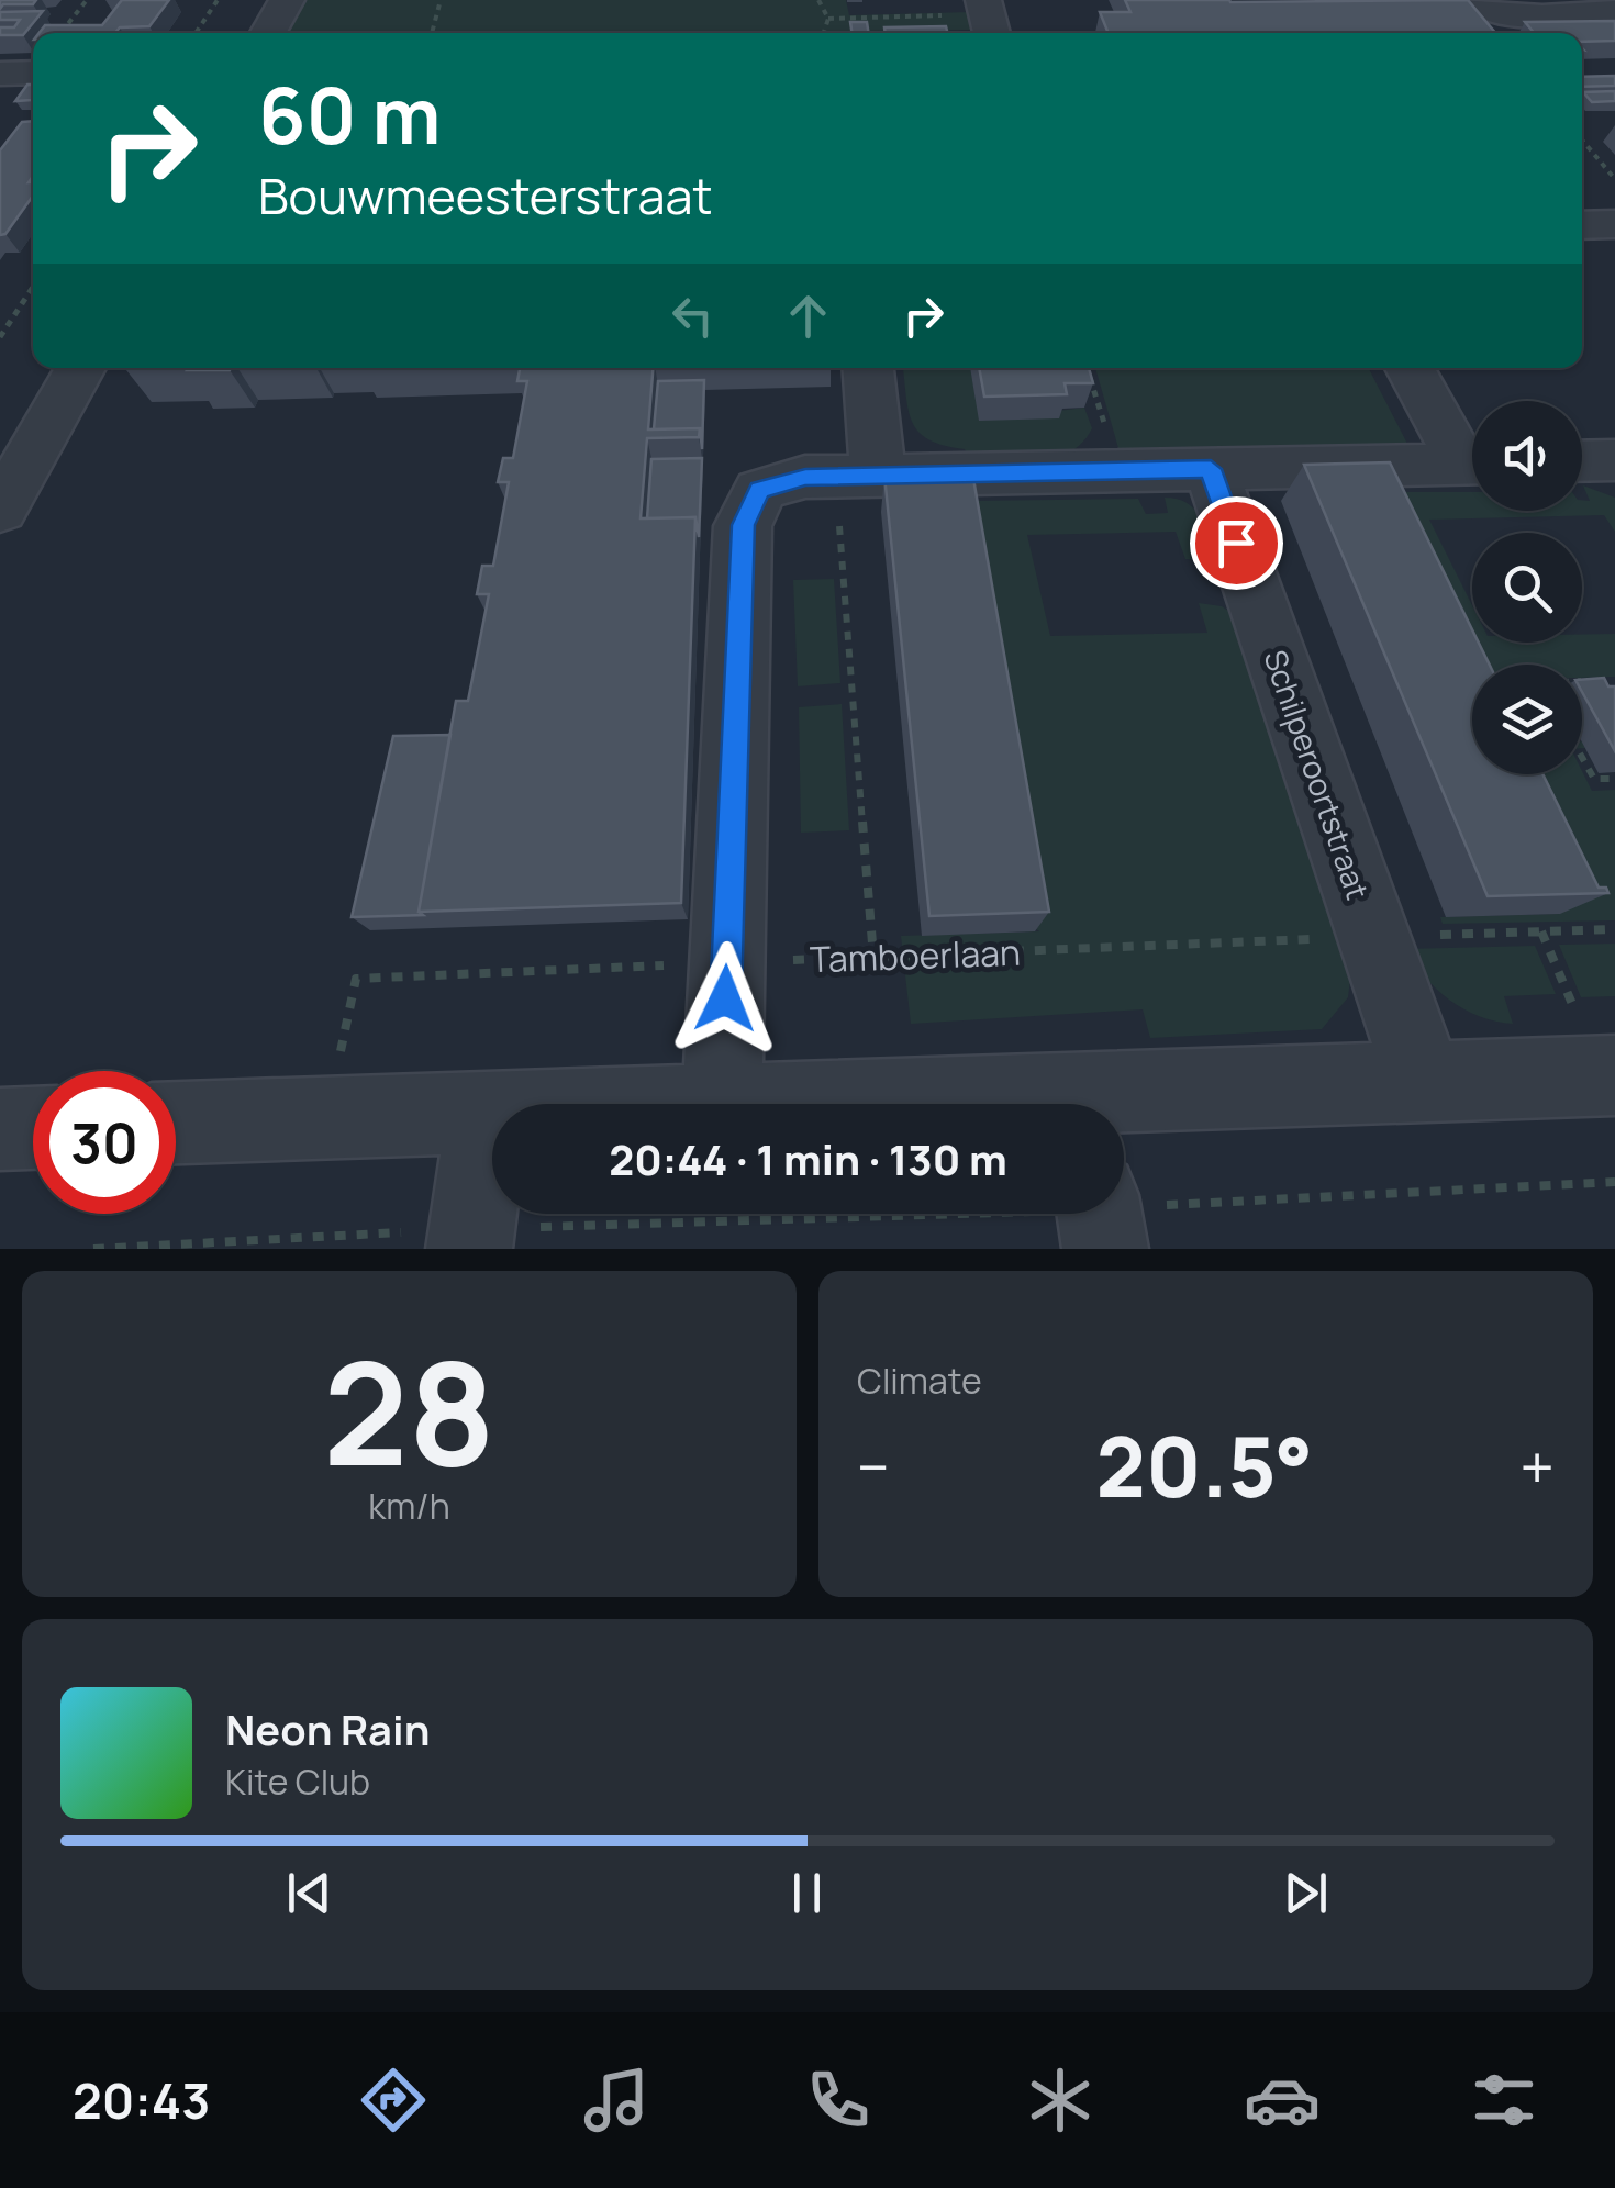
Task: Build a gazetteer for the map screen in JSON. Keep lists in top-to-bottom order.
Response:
{
  "streets": {
    "street": ["Schilperoortstraat"],
    "path": ["Tamboerlaan"]
  },
  "crossings": [
    ["Schilperoortstraat", "Tamboerlaan"]
  ],
  "page": {
    "turn": ["60 m", "Bouwmeesterstraat"],
    "limit": "30",
    "trip": "20:44 · 1 min · 130 m",
    "tile": [
      ["28", "km/h"],
      "Climate"
    ],
    "heat": ["−", "20.5°", "+"],
    "song": ["Neon Rain", "Kite Club"],
    "tabs": "20:43"
  }
}
